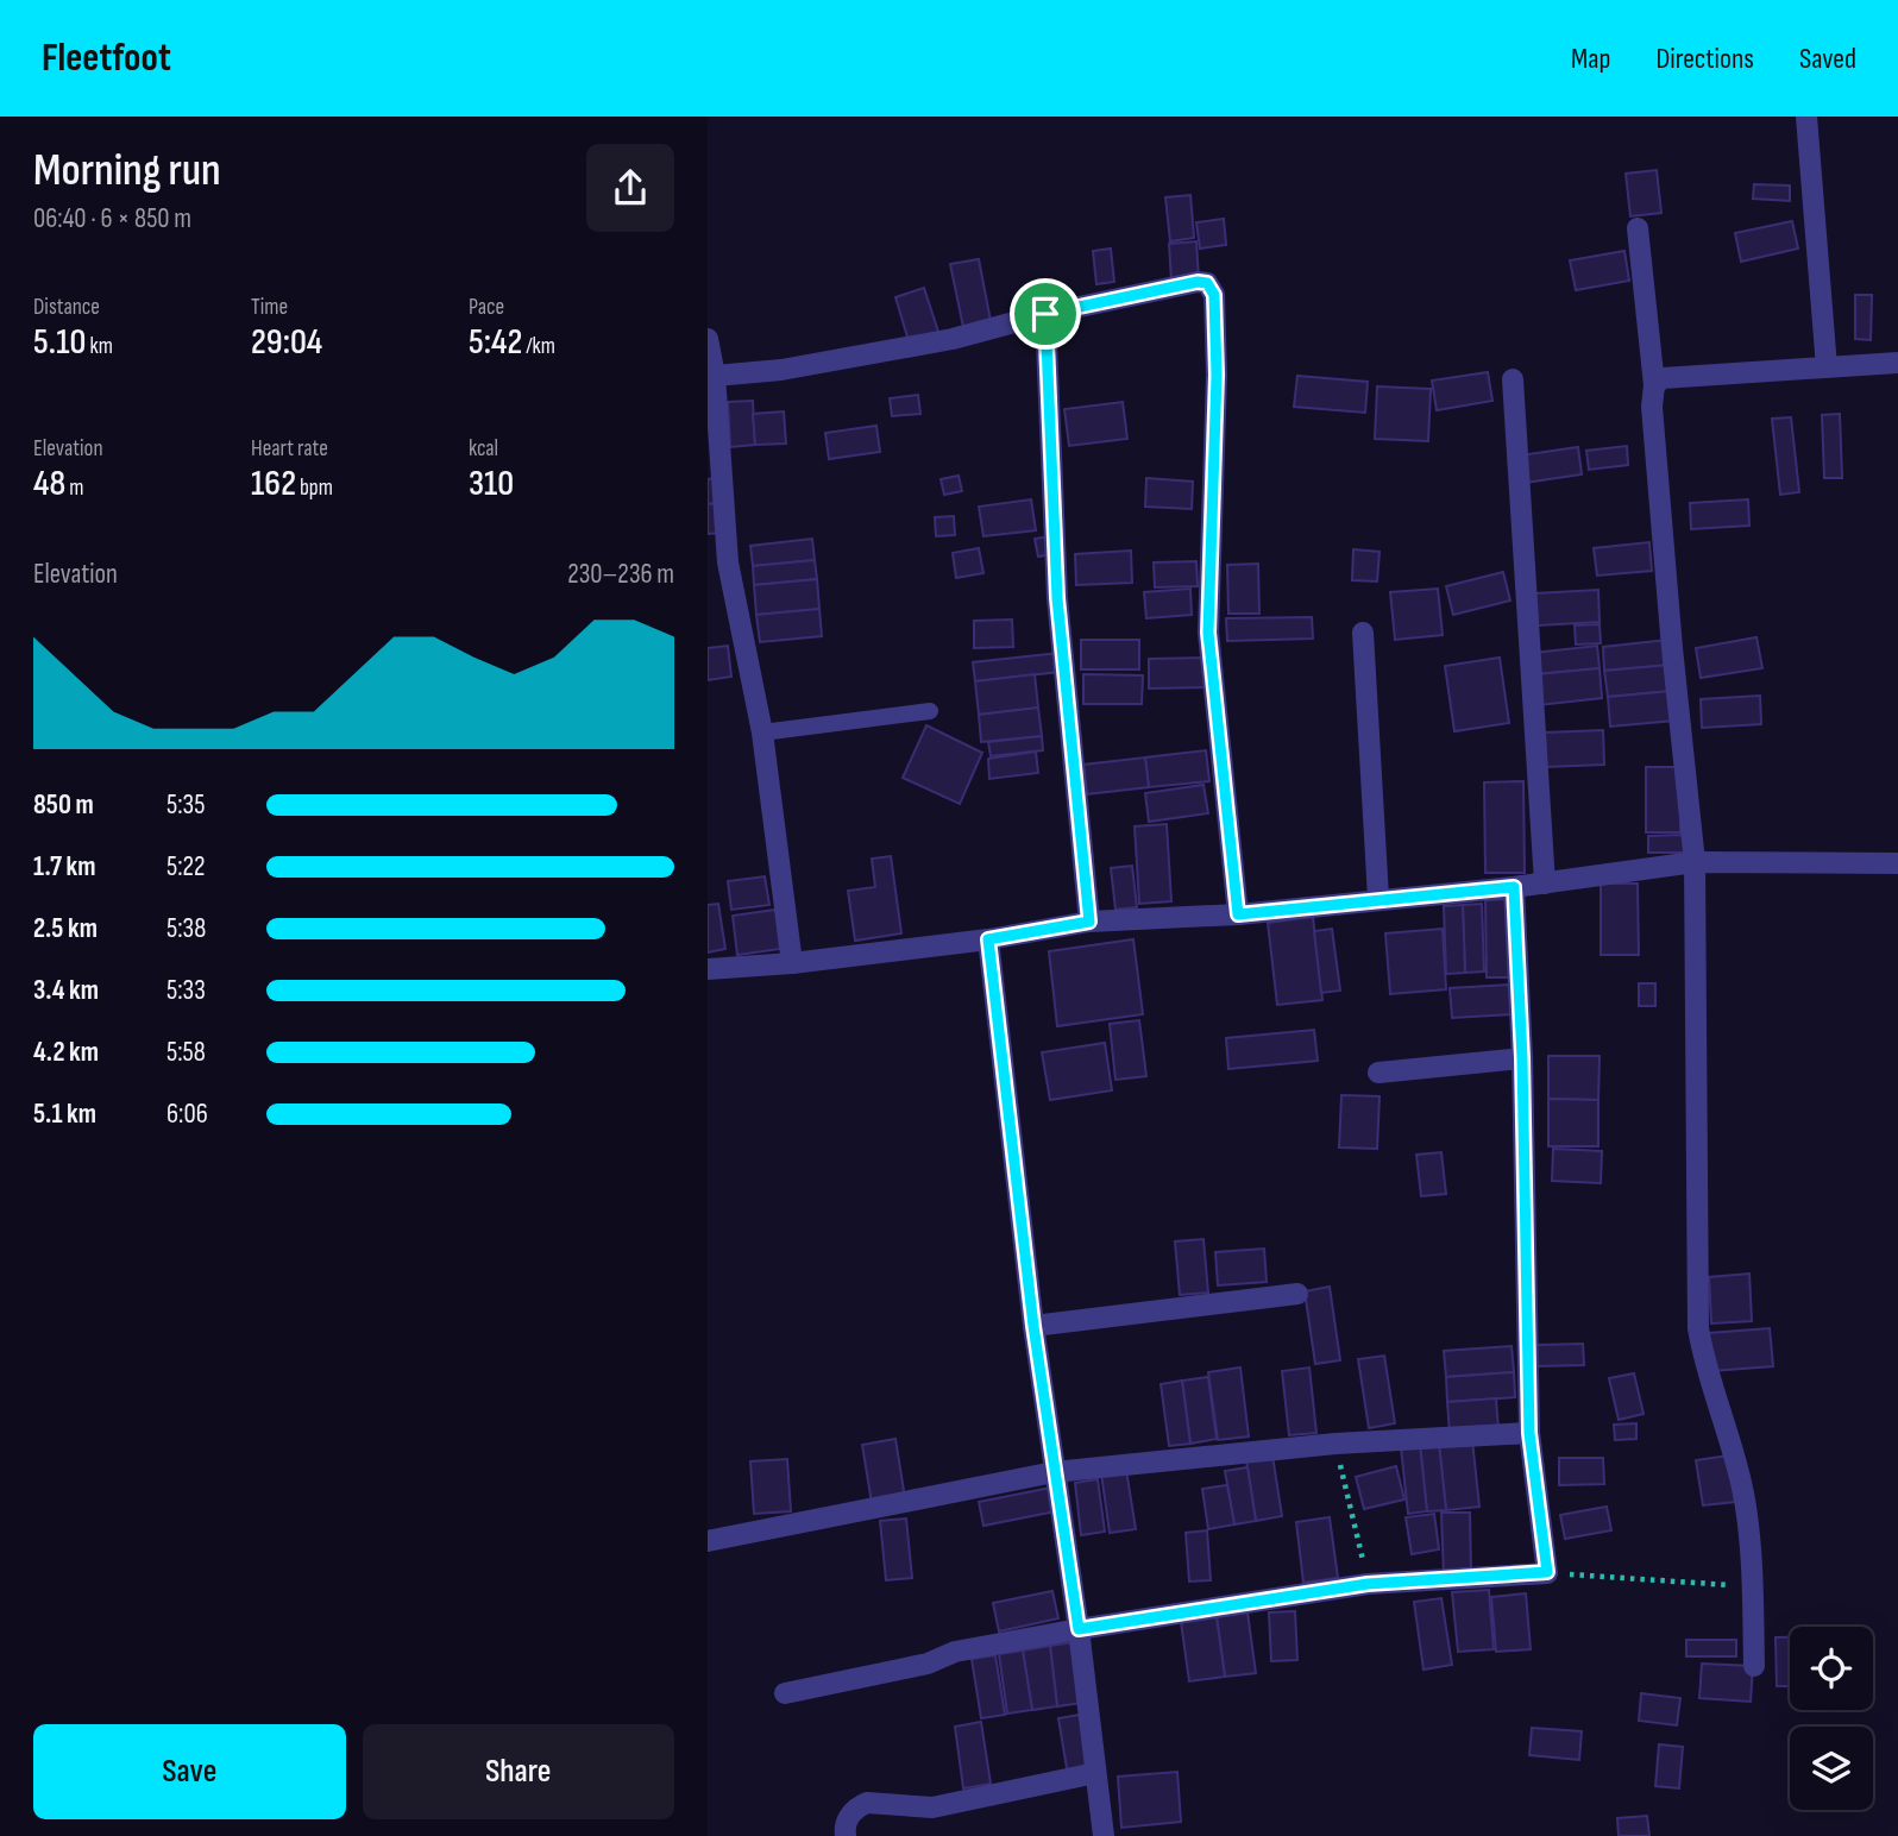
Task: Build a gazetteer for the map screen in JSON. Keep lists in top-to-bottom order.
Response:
{
  "page": {
    "header": "Fleetfoot",
    "nav": ["Map", "Directions", "Saved"],
    "heading": ["Morning run", "06:40 · 6 × 850 m"],
    "stats": [
      ["Distance", "5.10 km"],
      ["Time", "29:04"],
      ["Pace", "5:42 /km"],
      ["Elevation", "48 m"],
      ["Heart rate", "162 bpm"],
      ["kcal", "310"]
    ],
    "chart": ["Elevation", "230–236 m"],
    "list": [
      {
        "name": "850 m",
        "note": "5:35"
      },
      {
        "name": "1.7 km",
        "note": "5:22"
      },
      {
        "name": "2.5 km",
        "note": "5:38"
      },
      {
        "name": "3.4 km",
        "note": "5:33"
      },
      {
        "name": "4.2 km",
        "note": "5:58"
      },
      {
        "name": "5.1 km",
        "note": "6:06"
      }
    ],
    "buttons": ["Save", "Share"]
  }
}
